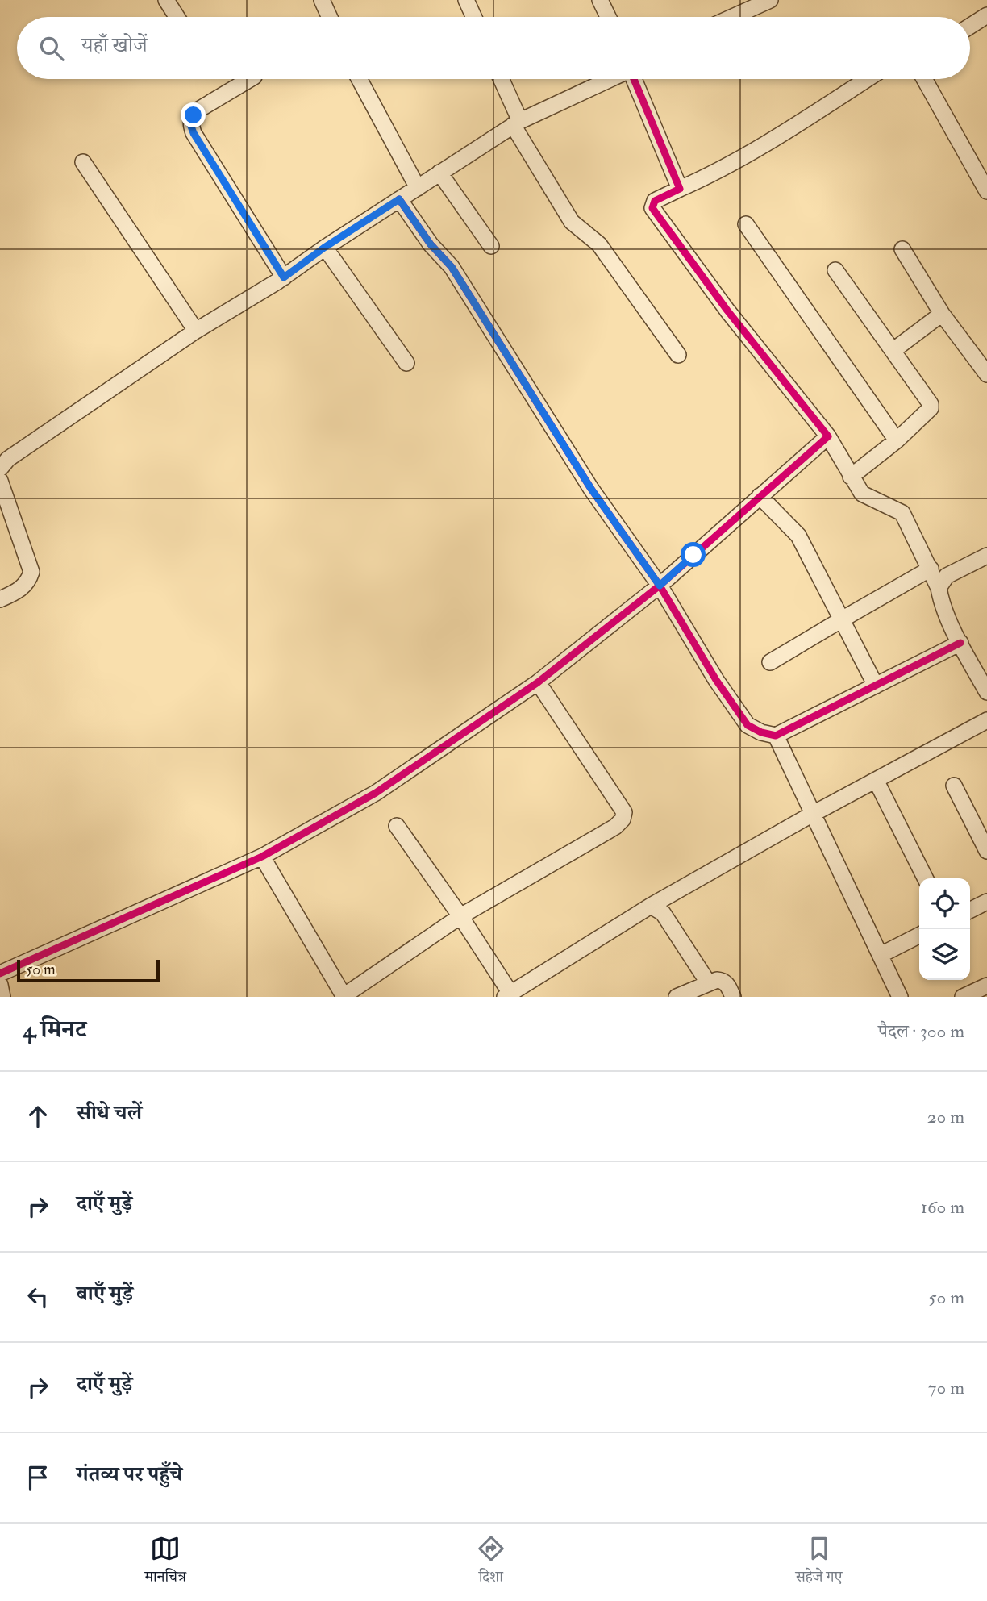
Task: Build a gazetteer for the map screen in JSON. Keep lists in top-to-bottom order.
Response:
{
  "scale_bar": "50 m",
  "page": {
    "search": "यहाँ खोजें",
    "scale": "50 m",
    "heading": ["4 मिनट", "पैदल · 300 m"],
    "list": [
      ["सीधे चलें", "20 m"],
      ["दाएँ मुड़ें", "160 m"],
      ["बाएँ मुड़ें", "50 m"],
      ["दाएँ मुड़ें", "70 m"],
      "गंतव्य पर पहुँचे"
    ],
    "nav": ["मानचित्र", "दिशा", "सहेजे गए"]
  }
}
